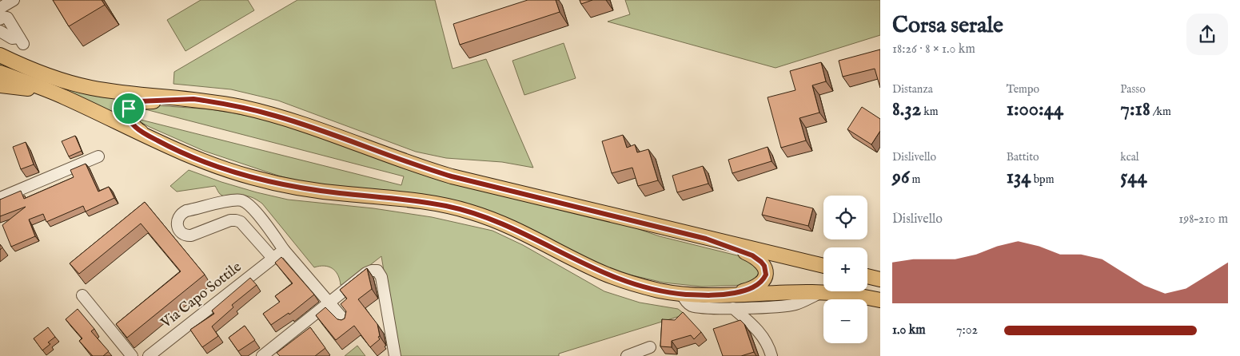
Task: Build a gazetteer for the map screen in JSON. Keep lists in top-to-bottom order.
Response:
{
  "streets": {
    "street": ["Via Capo Sottile"]
  },
  "page": {
    "heading": ["Corsa serale", "18:26 · 8 × 1.0 km"],
    "stats": [
      ["Distanza", "8.32 km"],
      ["Tempo", "1:00:44"],
      ["Passo", "7:18 /km"],
      ["Dislivello", "96 m"],
      ["Battito", "134 bpm"],
      ["kcal", "544"]
    ],
    "map_buttons": ["+", "−"],
    "chart": ["Dislivello", "198–210 m"],
    "list": [
      {
        "name": "1.0 km",
        "note": "7:02"
      }
    ]
  }
}
